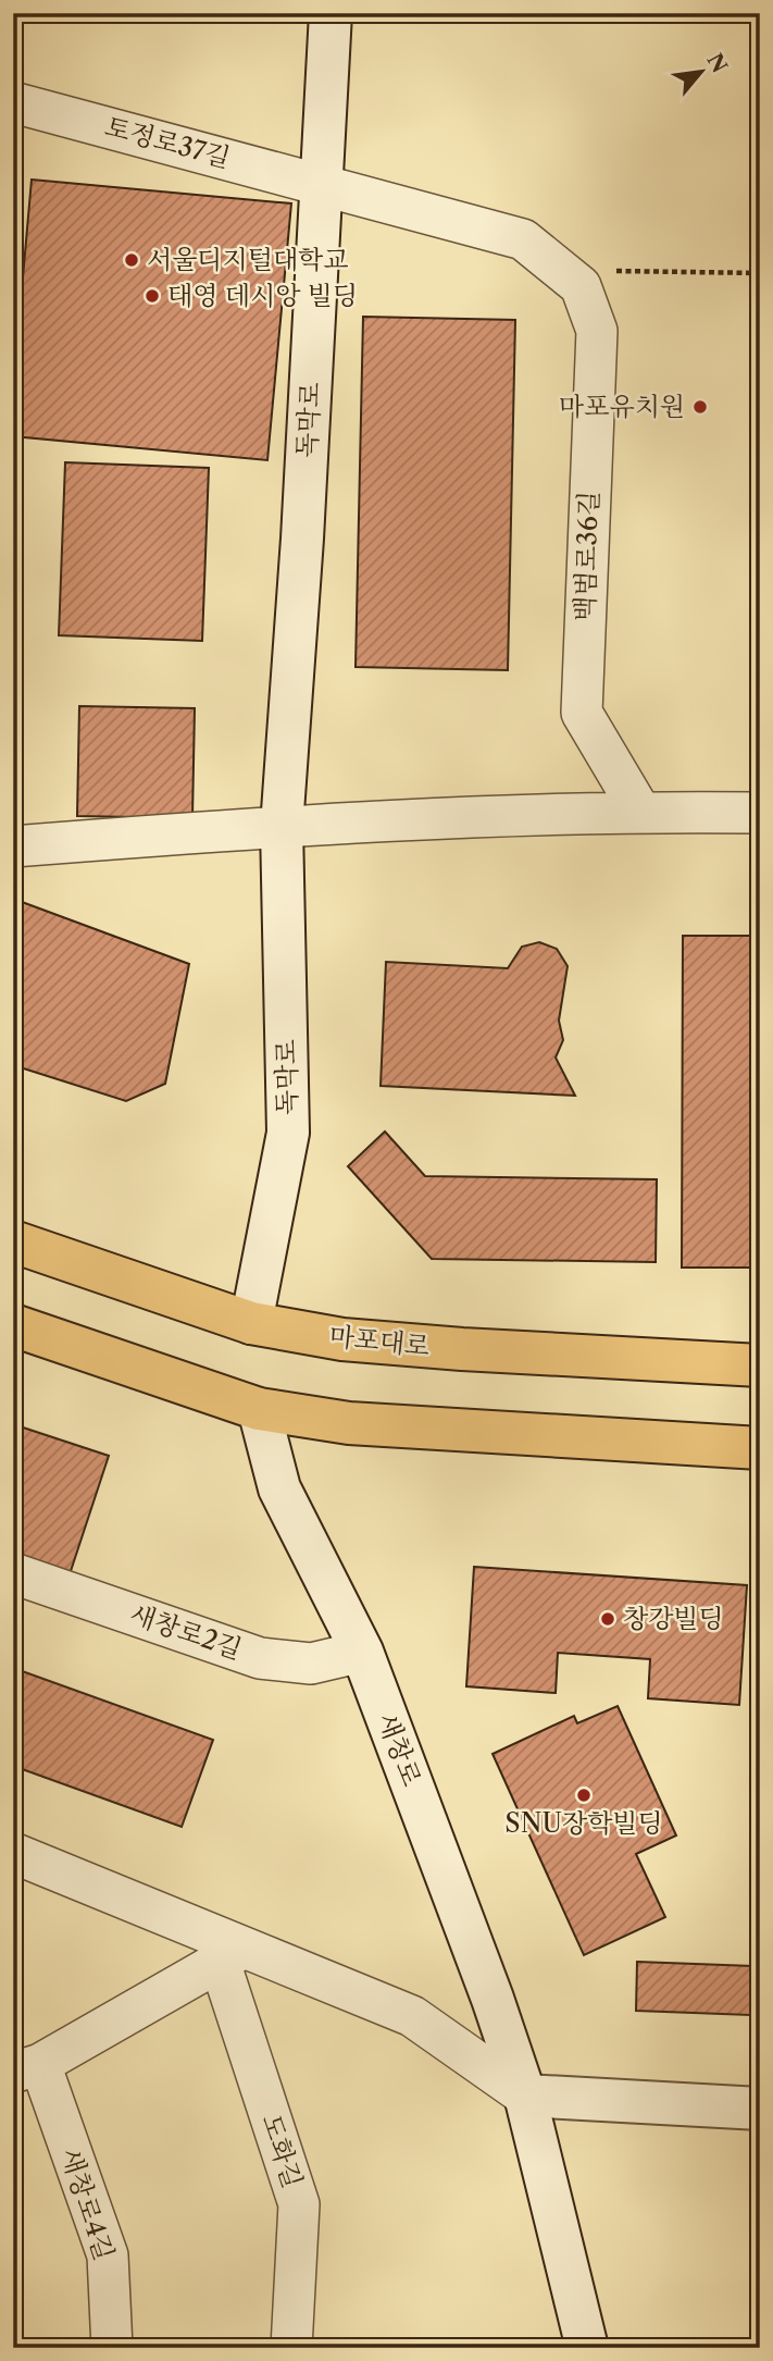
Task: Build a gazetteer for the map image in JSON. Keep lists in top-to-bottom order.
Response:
{
  "streets": {
    "main road": ["독막로", "마포대로", "새창로"],
    "street": [
      "토정로37길",
      "백범로36길",
      "새창로2길",
      "도화길",
      "새창로4길"
    ]
  },
  "crossings": [
    ["토정로37길", "독막로"],
    ["독막로", "마포대로"],
    ["새창로2길", "새창로"]
  ],
  "places": [
    "서울디지털대학교",
    "태영 데시앙 빌딩",
    "마포유치원",
    "창강빌딩",
    "SNU장학빌딩"
  ],
  "north": "top right"
}
